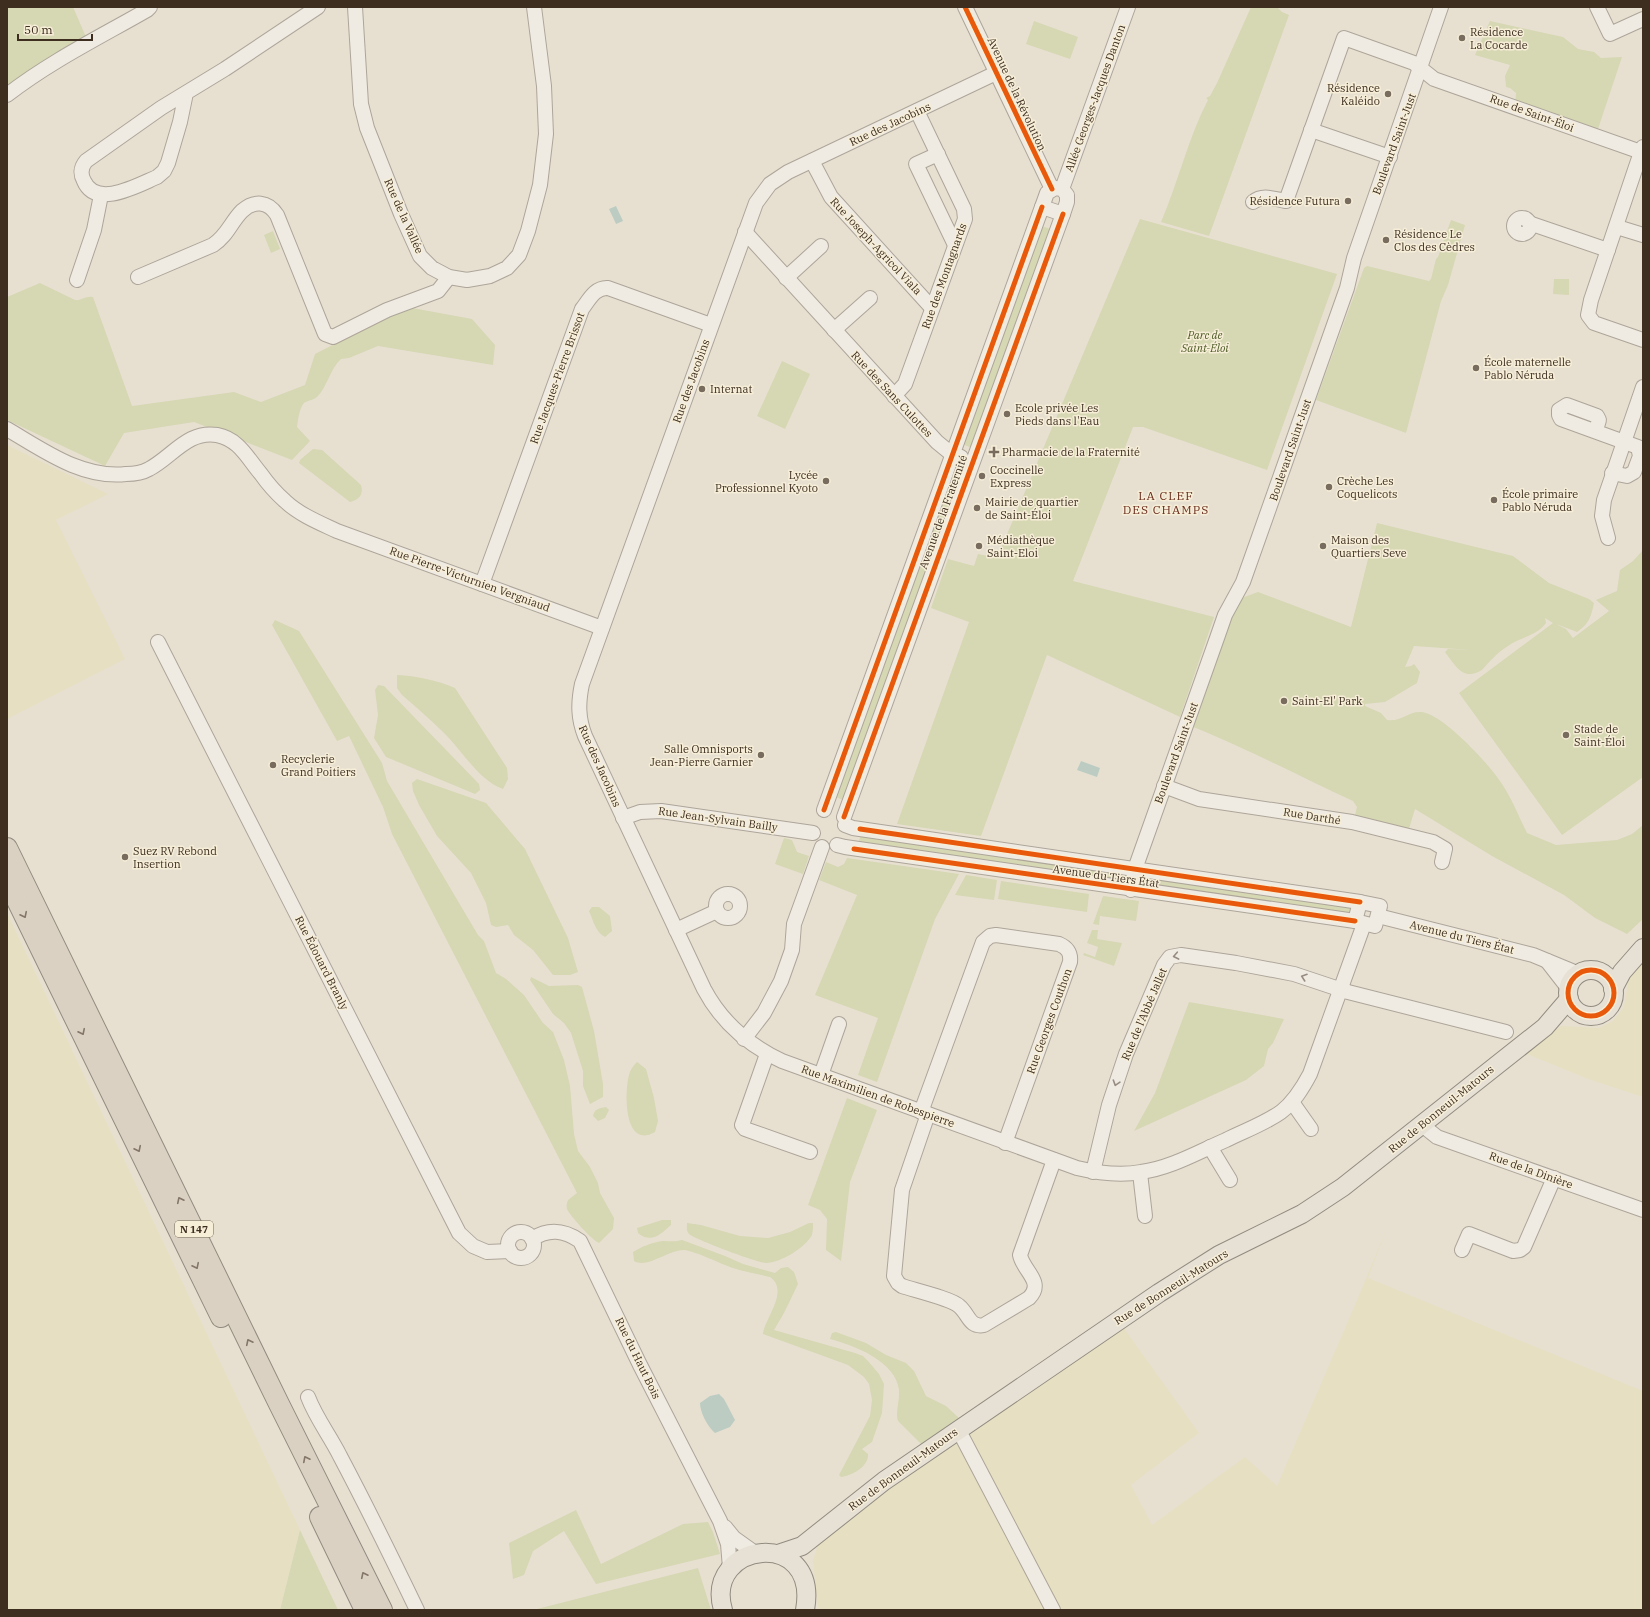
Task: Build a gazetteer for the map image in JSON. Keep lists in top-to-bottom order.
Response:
{
  "streets": {
    "highway": ["N 147"],
    "main road": ["Rue de Bonneuil-Matours"],
    "street": [
      "Avenue de la Révolution",
      "Allée Georges-Jacques Danton",
      "Rue de Saint-Éloi",
      "Rue des Jacobins",
      "Boulevard Saint-Just",
      "Rue de la Vallée",
      "Rue Joseph-Agricol Viala",
      "Rue des Montagnards",
      "Rue Jacques-Pierre Brissot",
      "Rue des Sans Culottes",
      "Avenue de la Fraternité",
      "Rue Pierre-Victurnien Vergniaud",
      "Rue Darthé",
      "Rue Jean-Sylvain Bailly",
      "Avenue du Tiers État",
      "Rue Édouard Branly",
      "Rue de l'Abbé Jallet",
      "Rue Georges Couthon",
      "Rue Maximilien de Robespierre",
      "Rue de la Dinière",
      "Rue du Haut Bois"
    ]
  },
  "crossings": [
    ["Avenue de la Révolution", "Allée Georges-Jacques Danton"],
    ["Avenue de la Révolution", "Rue des Jacobins"],
    ["Avenue de la Révolution", "Avenue de la Fraternité"],
    ["Allée Georges-Jacques Danton", "Avenue de la Fraternité"],
    ["Rue de Saint-Éloi", "Boulevard Saint-Just"],
    ["Rue des Jacobins", "Rue Joseph-Agricol Viala"],
    ["Rue des Jacobins", "Rue des Montagnards"],
    ["Rue des Jacobins", "Rue Jacques-Pierre Brissot"],
    ["Rue des Jacobins", "Rue des Sans Culottes"],
    ["Rue des Jacobins", "Rue Pierre-Victurnien Vergniaud"],
    ["Rue des Jacobins", "Rue Jean-Sylvain Bailly"],
    ["Rue des Jacobins", "Rue Maximilien de Robespierre"],
    ["Boulevard Saint-Just", "Rue Darthé"],
    ["Boulevard Saint-Just", "Avenue du Tiers État"],
    ["Rue Joseph-Agricol Viala", "Rue des Montagnards"],
    ["Rue des Montagnards", "Rue des Sans Culottes"],
    ["Rue Jacques-Pierre Brissot", "Rue Pierre-Victurnien Vergniaud"],
    ["Rue des Sans Culottes", "Avenue de la Fraternité"],
    ["Avenue de la Fraternité", "Rue Jean-Sylvain Bailly"],
    ["Avenue de la Fraternité", "Avenue du Tiers État"],
    ["Rue Jean-Sylvain Bailly", "Rue Maximilien de Robespierre"],
    ["Avenue du Tiers État", "Rue Maximilien de Robespierre"],
    ["Avenue du Tiers État", "Rue de Bonneuil-Matours"],
    ["Rue Édouard Branly", "Rue du Haut Bois"],
    ["Rue de l'Abbé Jallet", "Rue Maximilien de Robespierre"],
    ["Rue Georges Couthon", "Rue Maximilien de Robespierre"],
    ["Rue de Bonneuil-Matours", "Rue de la Dinière"]
  ],
  "districts": ["LA CLEF DES CHAMPS"],
  "parks": ["Parc de Saint-Éloi"],
  "places": {
    "other": [
      "Résidence La Cocarde",
      "Résidence Kaléido",
      "Résidence Futura",
      "Résidence Le Clos des Cèdres",
      "École maternelle Pablo Néruda",
      "Internat",
      "Ecole privée Les Pieds dans l'Eau",
      "Coccinelle Express",
      "Lycée Professionnel Kyoto",
      "Crèche Les Coquelicots",
      "École primaire Pablo Néruda",
      "Mairie de quartier de Saint-Éloi",
      "Médiathèque Saint-Eloi",
      "Maison des Quartiers Seve",
      "Saint-El' Park",
      "Stade de Saint-Éloi",
      "Salle Omnisports Jean-Pierre Garnier",
      "Recyclerie Grand Poitiers",
      "Suez RV Rebond Insertion"
    ],
    "health": ["Pharmacie de la Fraternité"]
  },
  "scale_bar": "50 m"
}
